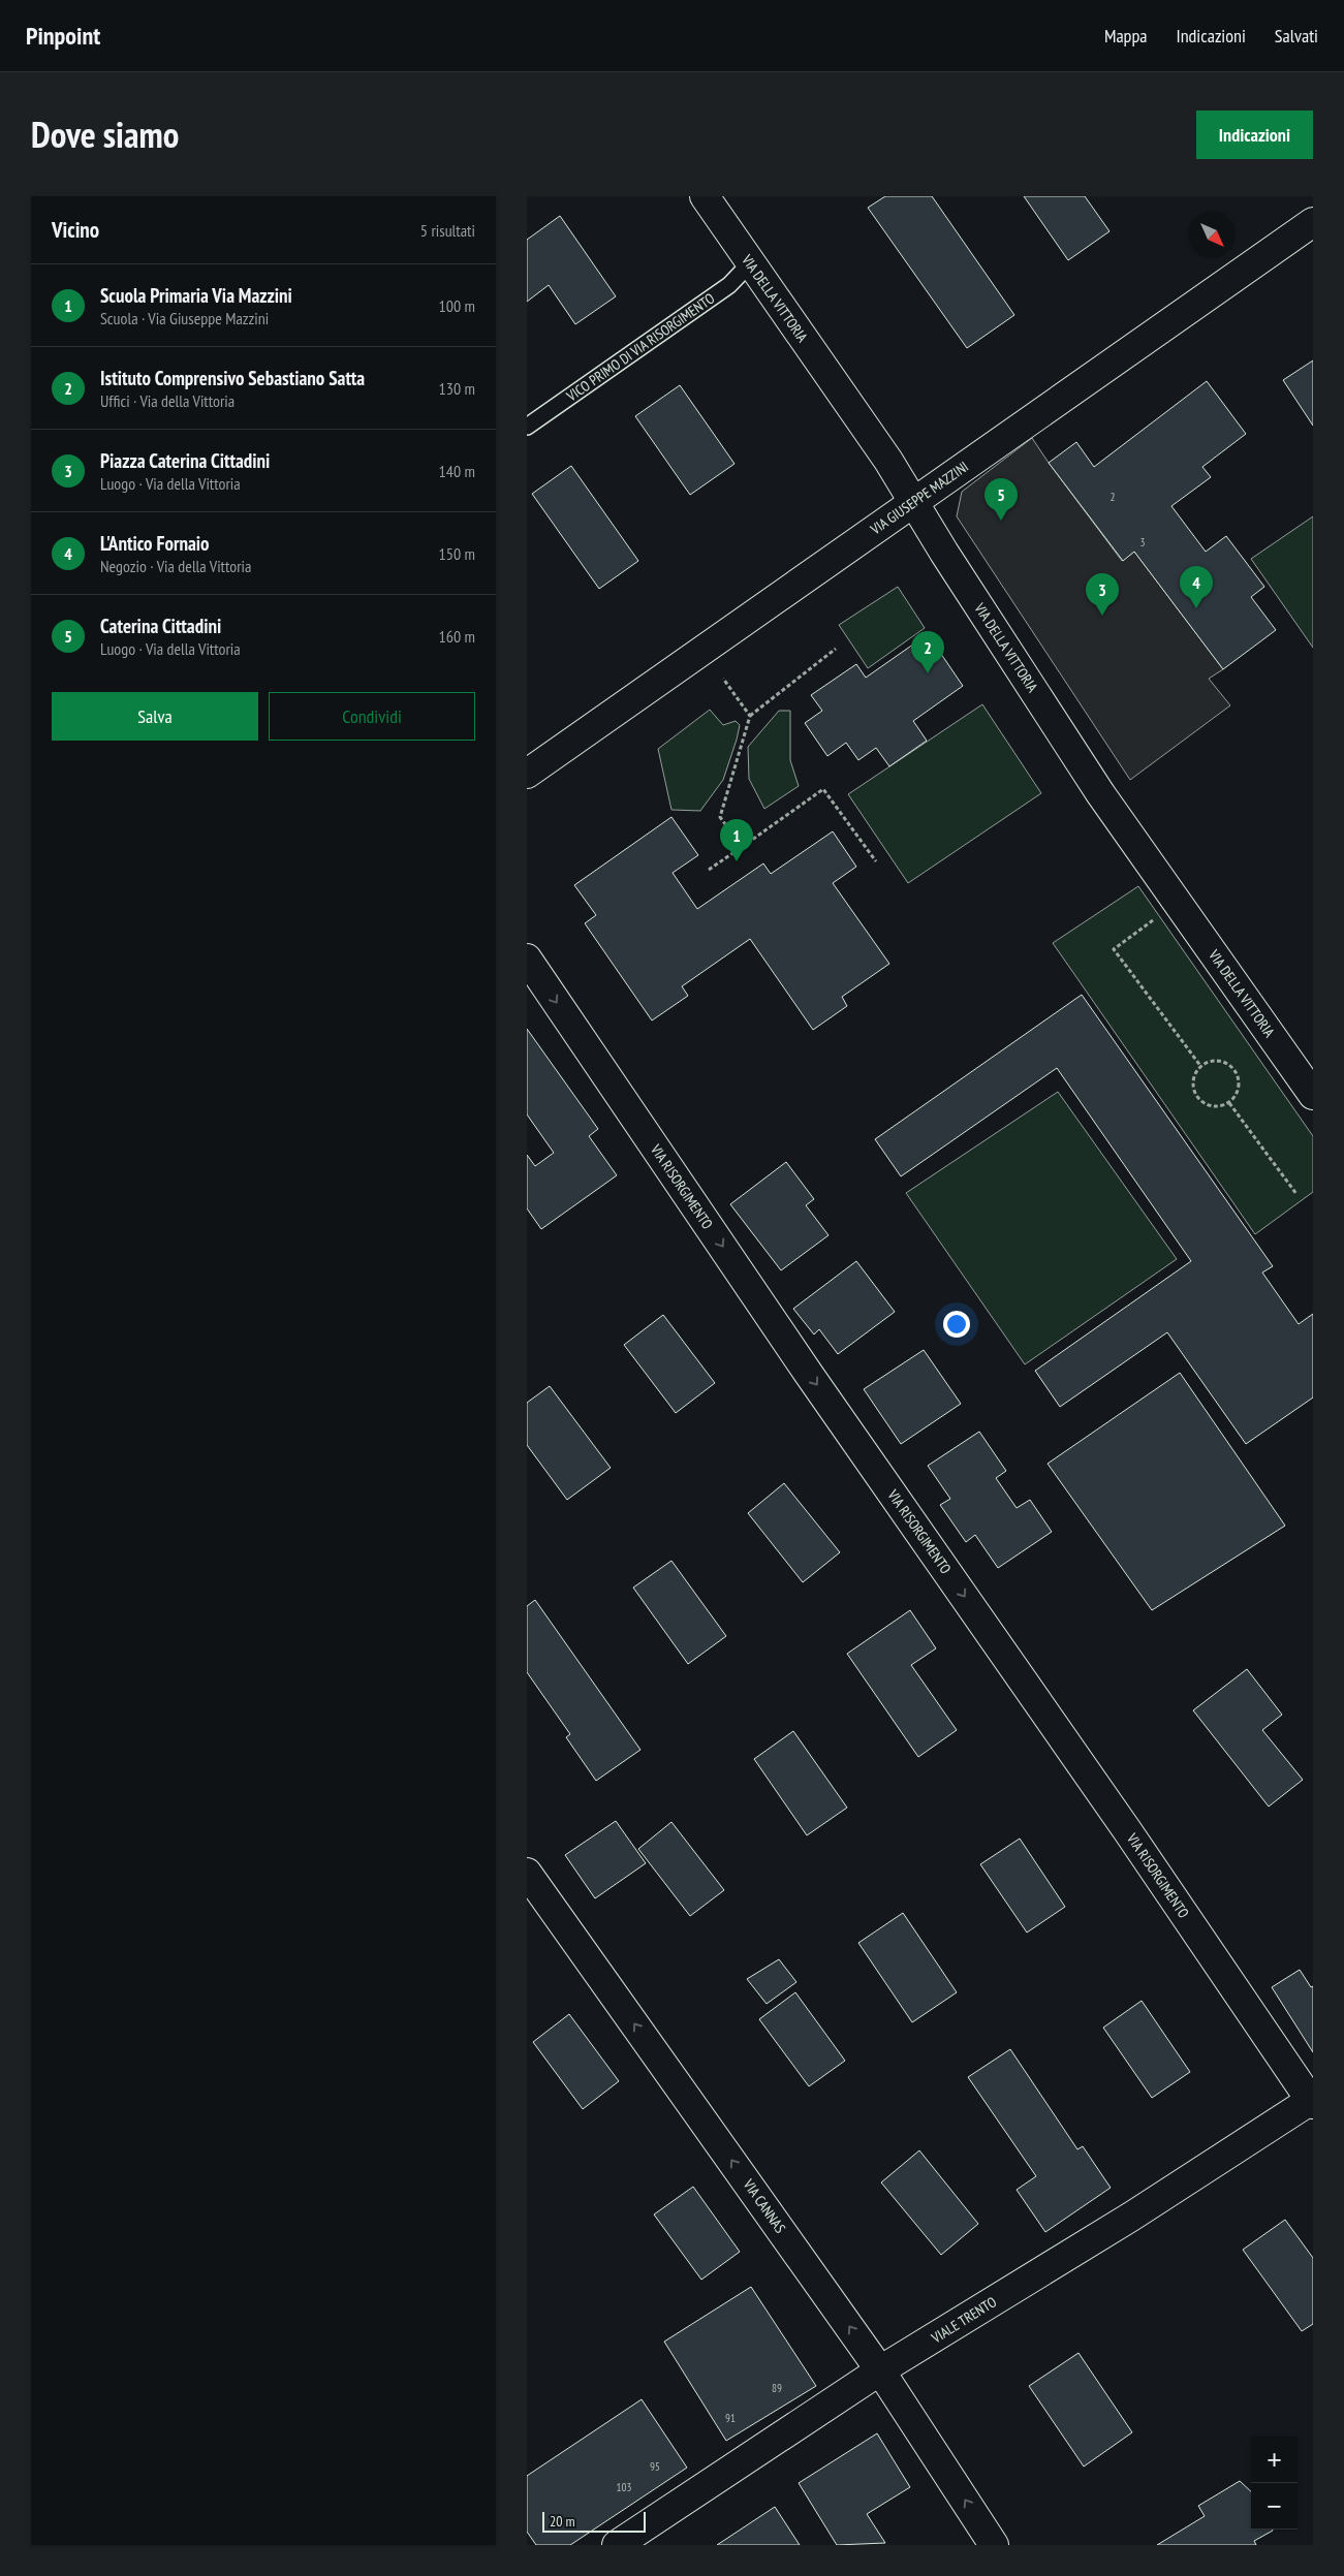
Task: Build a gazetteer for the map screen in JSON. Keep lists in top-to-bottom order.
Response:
{
  "streets": {
    "street": [
      "VIA DELLA VITTORIA",
      "VIA GIUSEPPE MAZZINI",
      "VIA RISORGIMENTO",
      "VIA CANNAS",
      "VIALE TRENTO"
    ],
    "lane": ["VICO PRIMO DI VIA RISORGIMENTO"]
  },
  "crossings": [
    ["VIA DELLA VITTORIA", "VICO PRIMO DI VIA RISORGIMENTO"],
    ["VIA DELLA VITTORIA", "VIA GIUSEPPE MAZZINI"],
    ["VIA RISORGIMENTO", "VIALE TRENTO"],
    ["VIA CANNAS", "VIALE TRENTO"]
  ],
  "one_way": ["VIA RISORGIMENTO", "VIA CANNAS"],
  "house_numbers": [
    "2",
    "3",
    "89",
    "91",
    "95",
    "103"
  ],
  "scale_bar": "20 m",
  "north": "bottom right",
  "page": {
    "header": "Pinpoint",
    "nav": ["Mappa", "Indicazioni", "Salvati"],
    "title": "Dove siamo",
    "buttons": [
      "Indicazioni",
      ["Salva", "Condividi"]
    ],
    "heading": ["Vicino", "5 risultati"],
    "list": [
      {
        "mark": "1",
        "name": "Scuola Primaria Via Mazzini",
        "note": "Scuola · Via Giuseppe Mazzini",
        "value": "100 m"
      },
      {
        "mark": "2",
        "name": "Istituto Comprensivo Sebastiano Satta",
        "note": "Uffici · Via della Vittoria",
        "value": "130 m"
      },
      {
        "mark": "3",
        "name": "Piazza Caterina Cittadini",
        "note": "Luogo · Via della Vittoria",
        "value": "140 m"
      },
      {
        "mark": "4",
        "name": "L'Antico Fornaio",
        "note": "Negozio · Via della Vittoria",
        "value": "150 m"
      },
      {
        "mark": "5",
        "name": "Caterina Cittadini",
        "note": "Luogo · Via della Vittoria",
        "value": "160 m"
      }
    ],
    "pins": [
      "5",
      "4",
      "3",
      "2",
      "1"
    ],
    "map_buttons": ["+", "−"],
    "scale": "20 m"
  }
}
